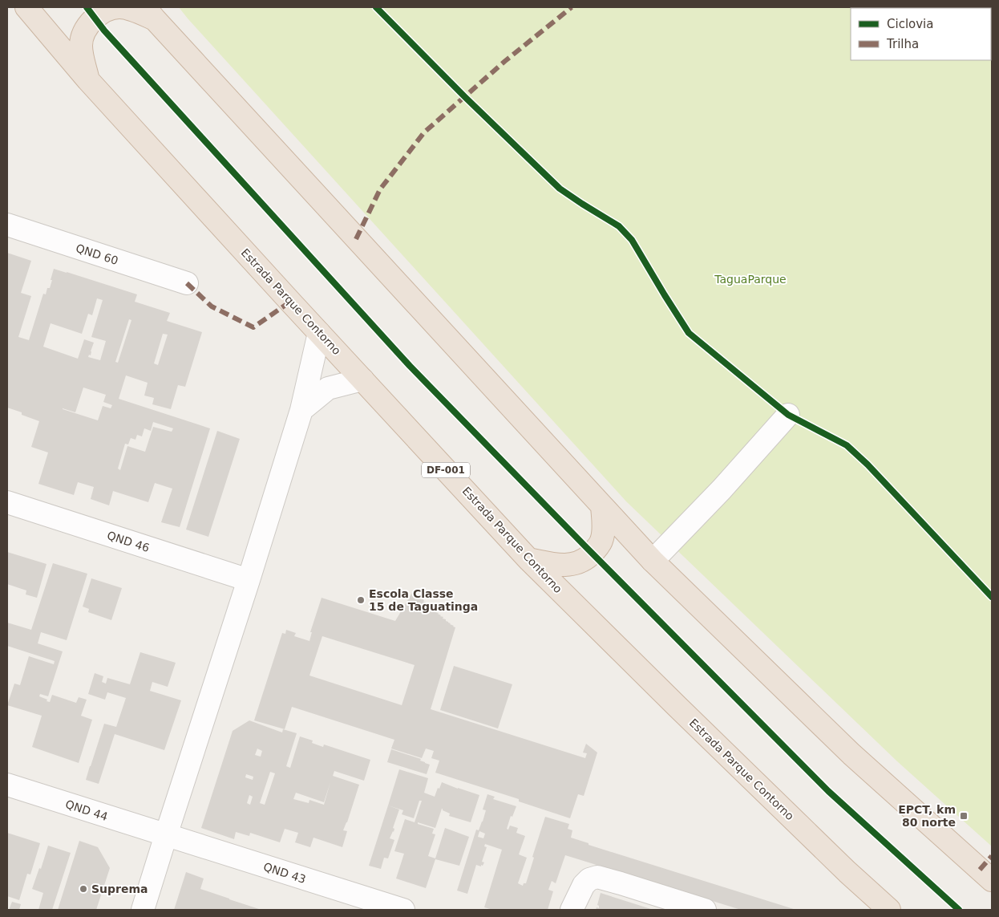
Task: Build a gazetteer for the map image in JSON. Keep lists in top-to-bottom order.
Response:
{
  "streets": {
    "highway": ["Estrada Parque Contorno", "DF-001"],
    "street": [
      "QND 60",
      "QND 46",
      "QND 44",
      "QND 43"
    ]
  },
  "crossings": [
    ["QND 44", "QND 43"]
  ],
  "parks": ["TaguaParque"],
  "places": {
    "other": ["Escola Classe 15 de Taguatinga", "Suprema"],
    "transit": ["EPCT, km 80 norte"]
  },
  "legend": ["Ciclovia", "Trilha"]
}
